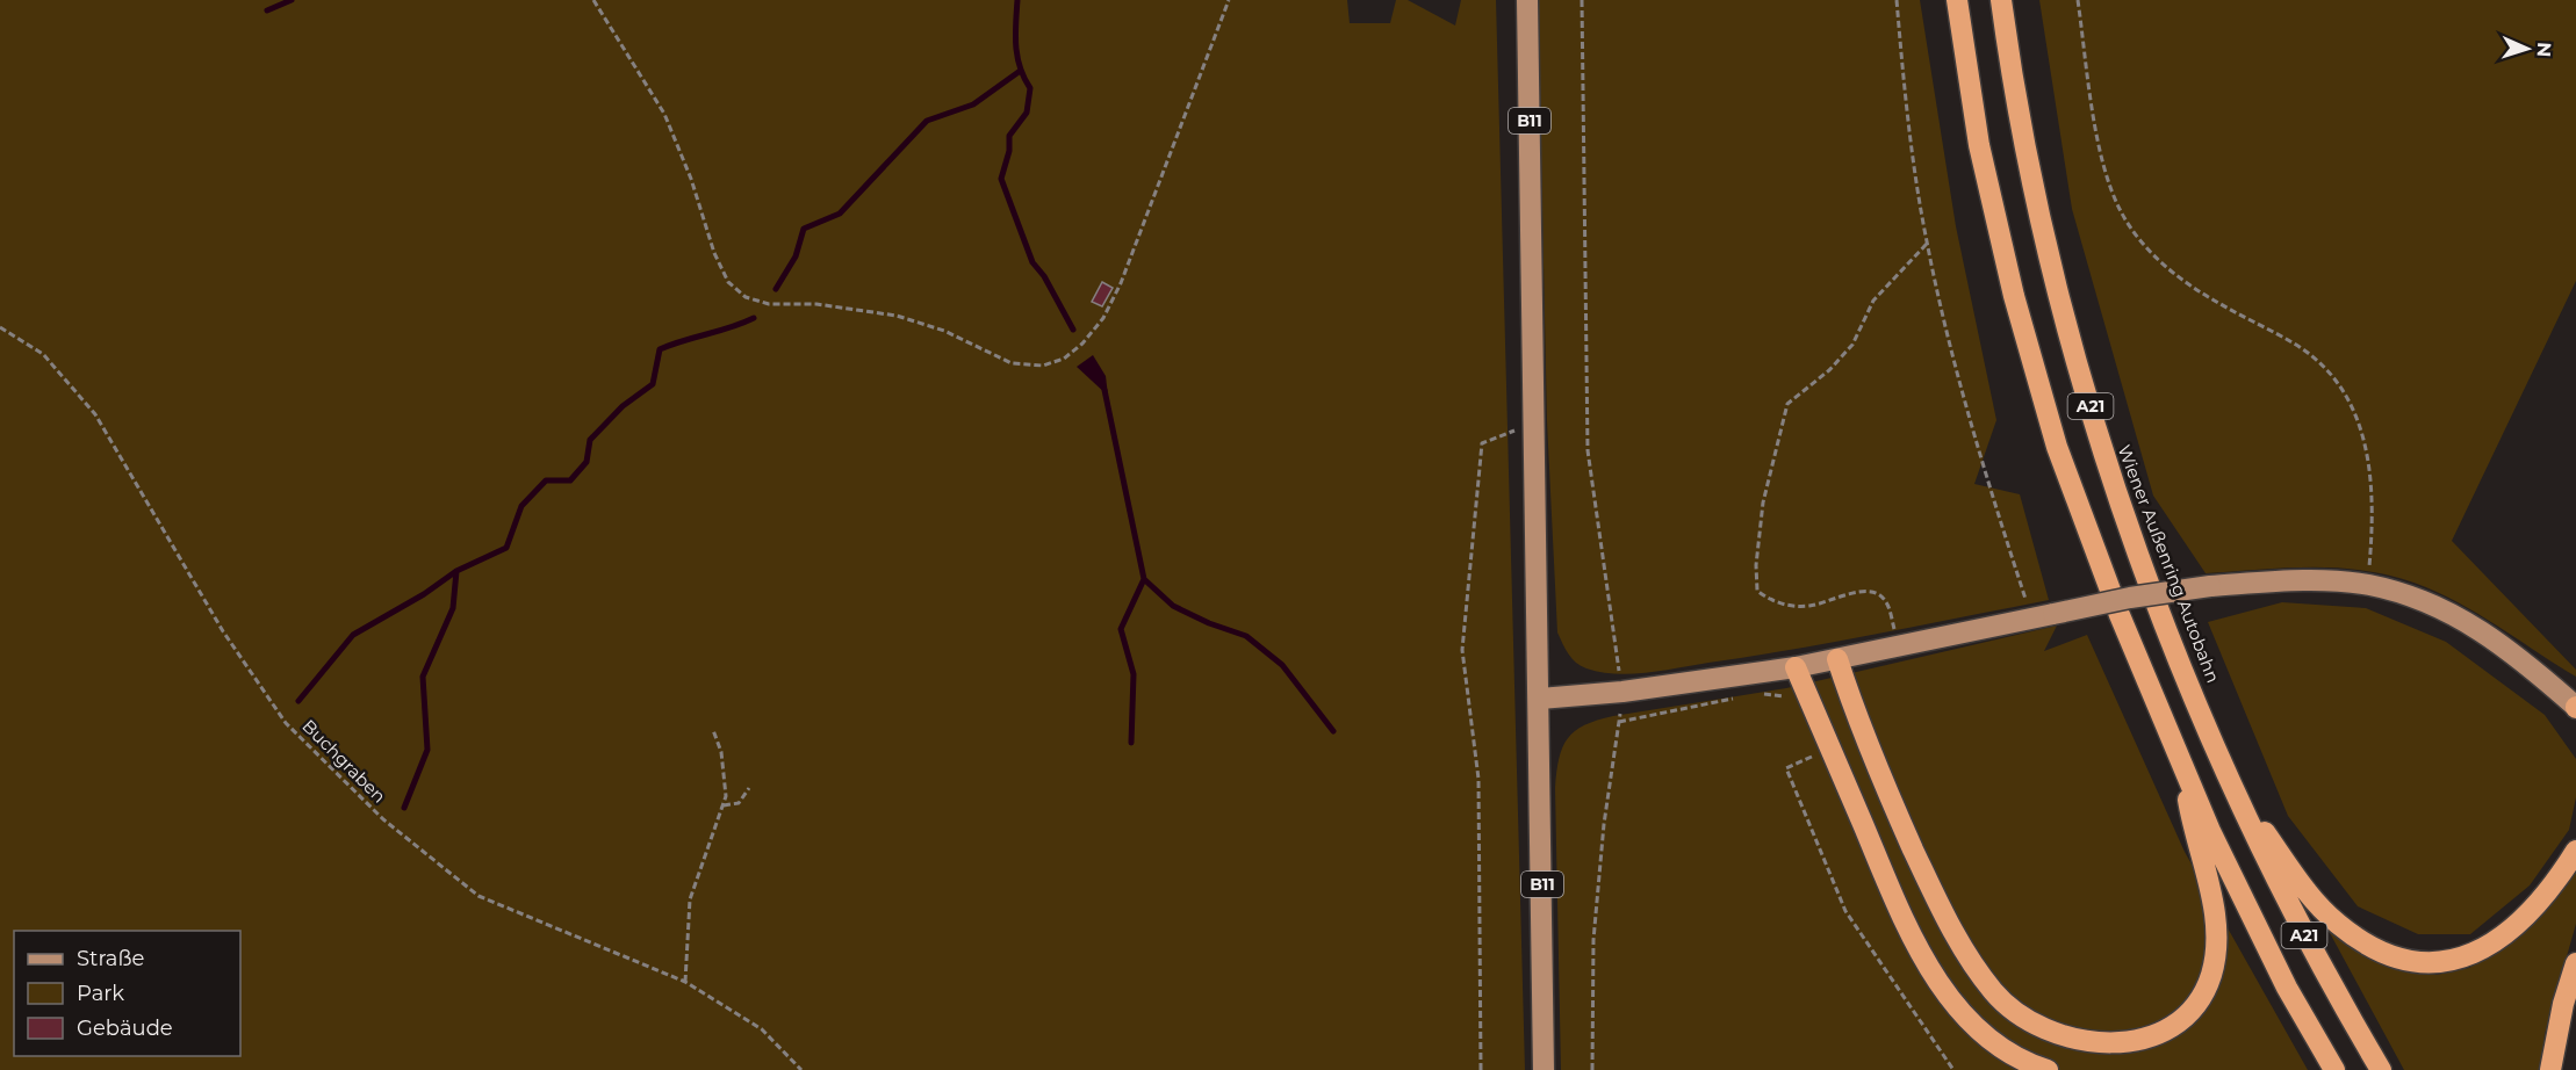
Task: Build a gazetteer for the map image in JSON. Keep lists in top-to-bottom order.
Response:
{
  "streets": {
    "highway": ["A21", "Wiener Außenring Autobahn"],
    "main road": ["B11"],
    "path": ["Buchgraben"]
  },
  "legend": ["Straße", "Park", "Gebäude"],
  "north": "right"
}
